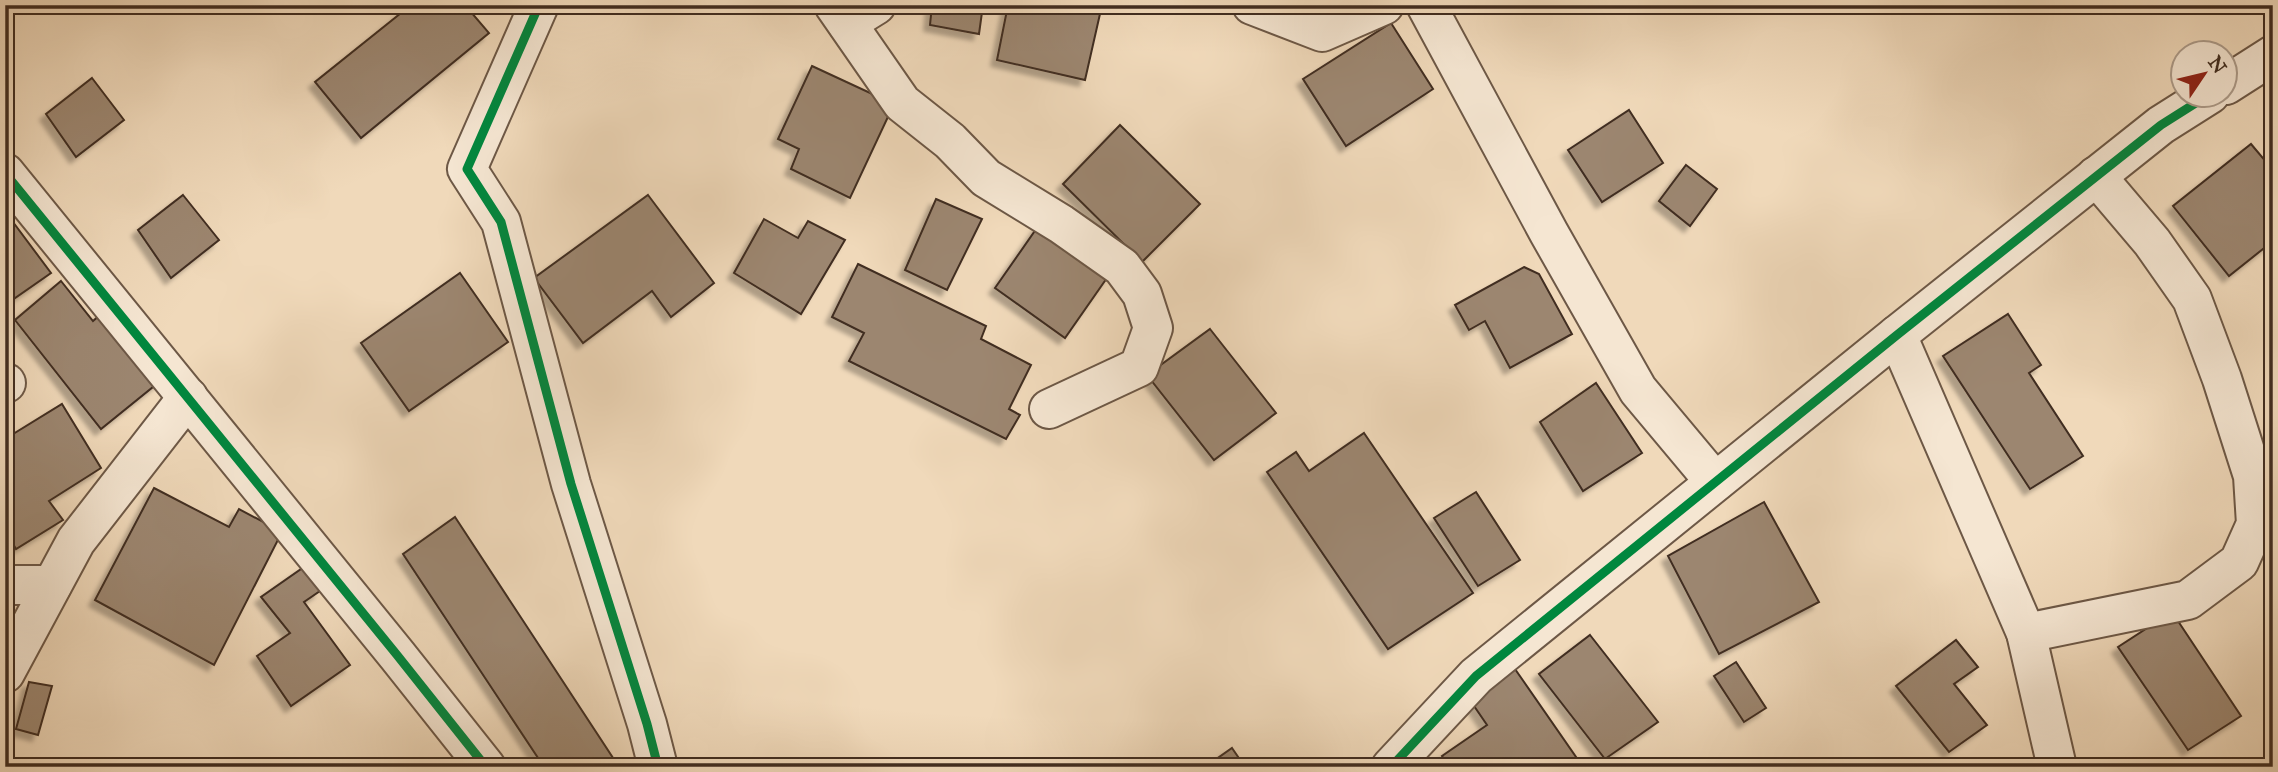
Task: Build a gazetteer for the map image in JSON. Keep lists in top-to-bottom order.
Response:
{
  "north": "top right"
}
